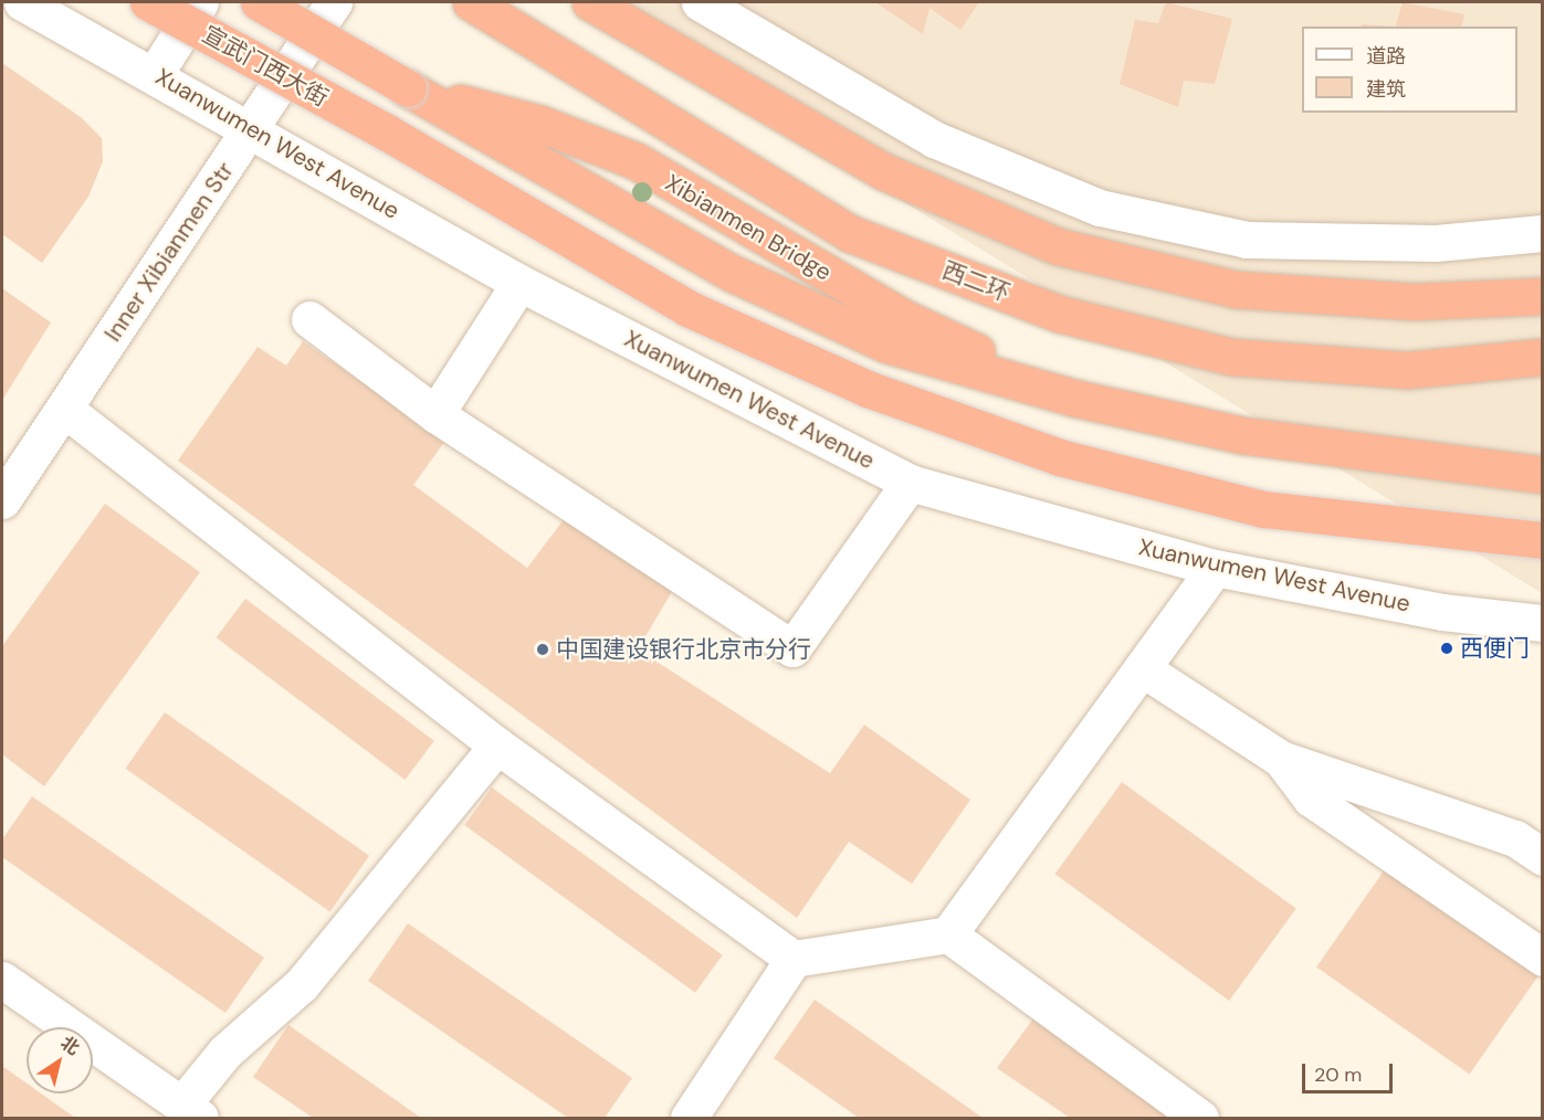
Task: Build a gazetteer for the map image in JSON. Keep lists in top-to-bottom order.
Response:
{
  "streets": {
    "highway": ["Xibianmen Bridge", "西二环"],
    "street": ["Xuanwumen West Avenue", "Inner Xibianmen Str"]
  },
  "crossings": [
    ["Xuanwumen West Avenue", "Inner Xibianmen Str"]
  ],
  "places": ["西便门", "中国建设银行北京市分行"],
  "legend": ["道路", "建筑"],
  "scale_bar": "20 m",
  "north": "top right"
}
